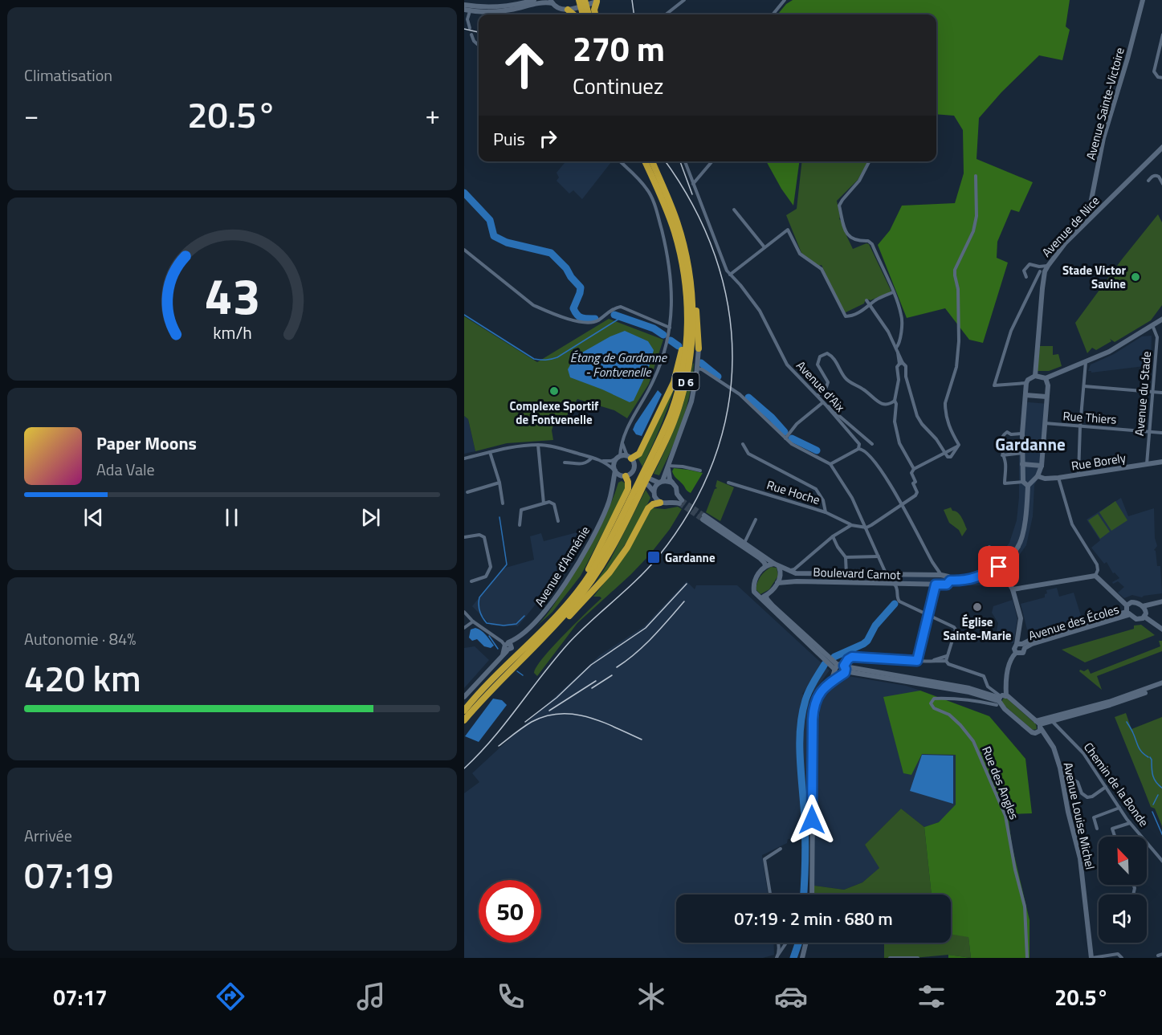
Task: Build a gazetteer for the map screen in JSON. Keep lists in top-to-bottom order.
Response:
{
  "streets": {
    "highway": ["D 6"],
    "main road": [
      "Avenue Sainte-Victoire",
      "Avenue de Nice",
      "Rue Borely",
      "Avenue d'Arménie",
      "Boulevard Carnot",
      "Avenue des Écoles",
      "Avenue Louise Michel"
    ],
    "street": [
      "Avenue d'Aix",
      "Avenue du Stade",
      "Rue Thiers",
      "Rue Hoche",
      "Rue des Angles",
      "Chemin de la Bonde"
    ]
  },
  "crossings": [
    ["Avenue Sainte-Victoire", "Avenue de Nice"],
    ["Avenue d'Aix", "Boulevard Carnot"],
    ["Avenue du Stade", "Rue Thiers"],
    ["Avenue du Stade", "Rue Borely"],
    ["Rue des Angles", "Avenue Louise Michel"]
  ],
  "districts": ["Gardanne"],
  "water": ["Étang de Gardanne - Fontvenelle"],
  "places": {
    "other": ["Stade Victor Savine", "Complexe Sportif de Fontvenelle", "Église Sainte-Marie"],
    "transit": ["Gardanne"]
  },
  "north": "top left",
  "page": {
    "tile": [
      "Climatisation",
      ["Autonomie · 84%", "420 km"],
      ["Arrivée", "07:19"]
    ],
    "turn": ["270 m", "Continuez"],
    "heat": ["−", "20.5°", "+"],
    "then": "Puis",
    "song": ["Paper Moons", "Ada Vale"],
    "limit": "50",
    "trip": "07:19 · 2 min · 680 m",
    "tabs": ["07:17", "20.5°"],
    "gauge": ["43", "km/h"]
  }
}
